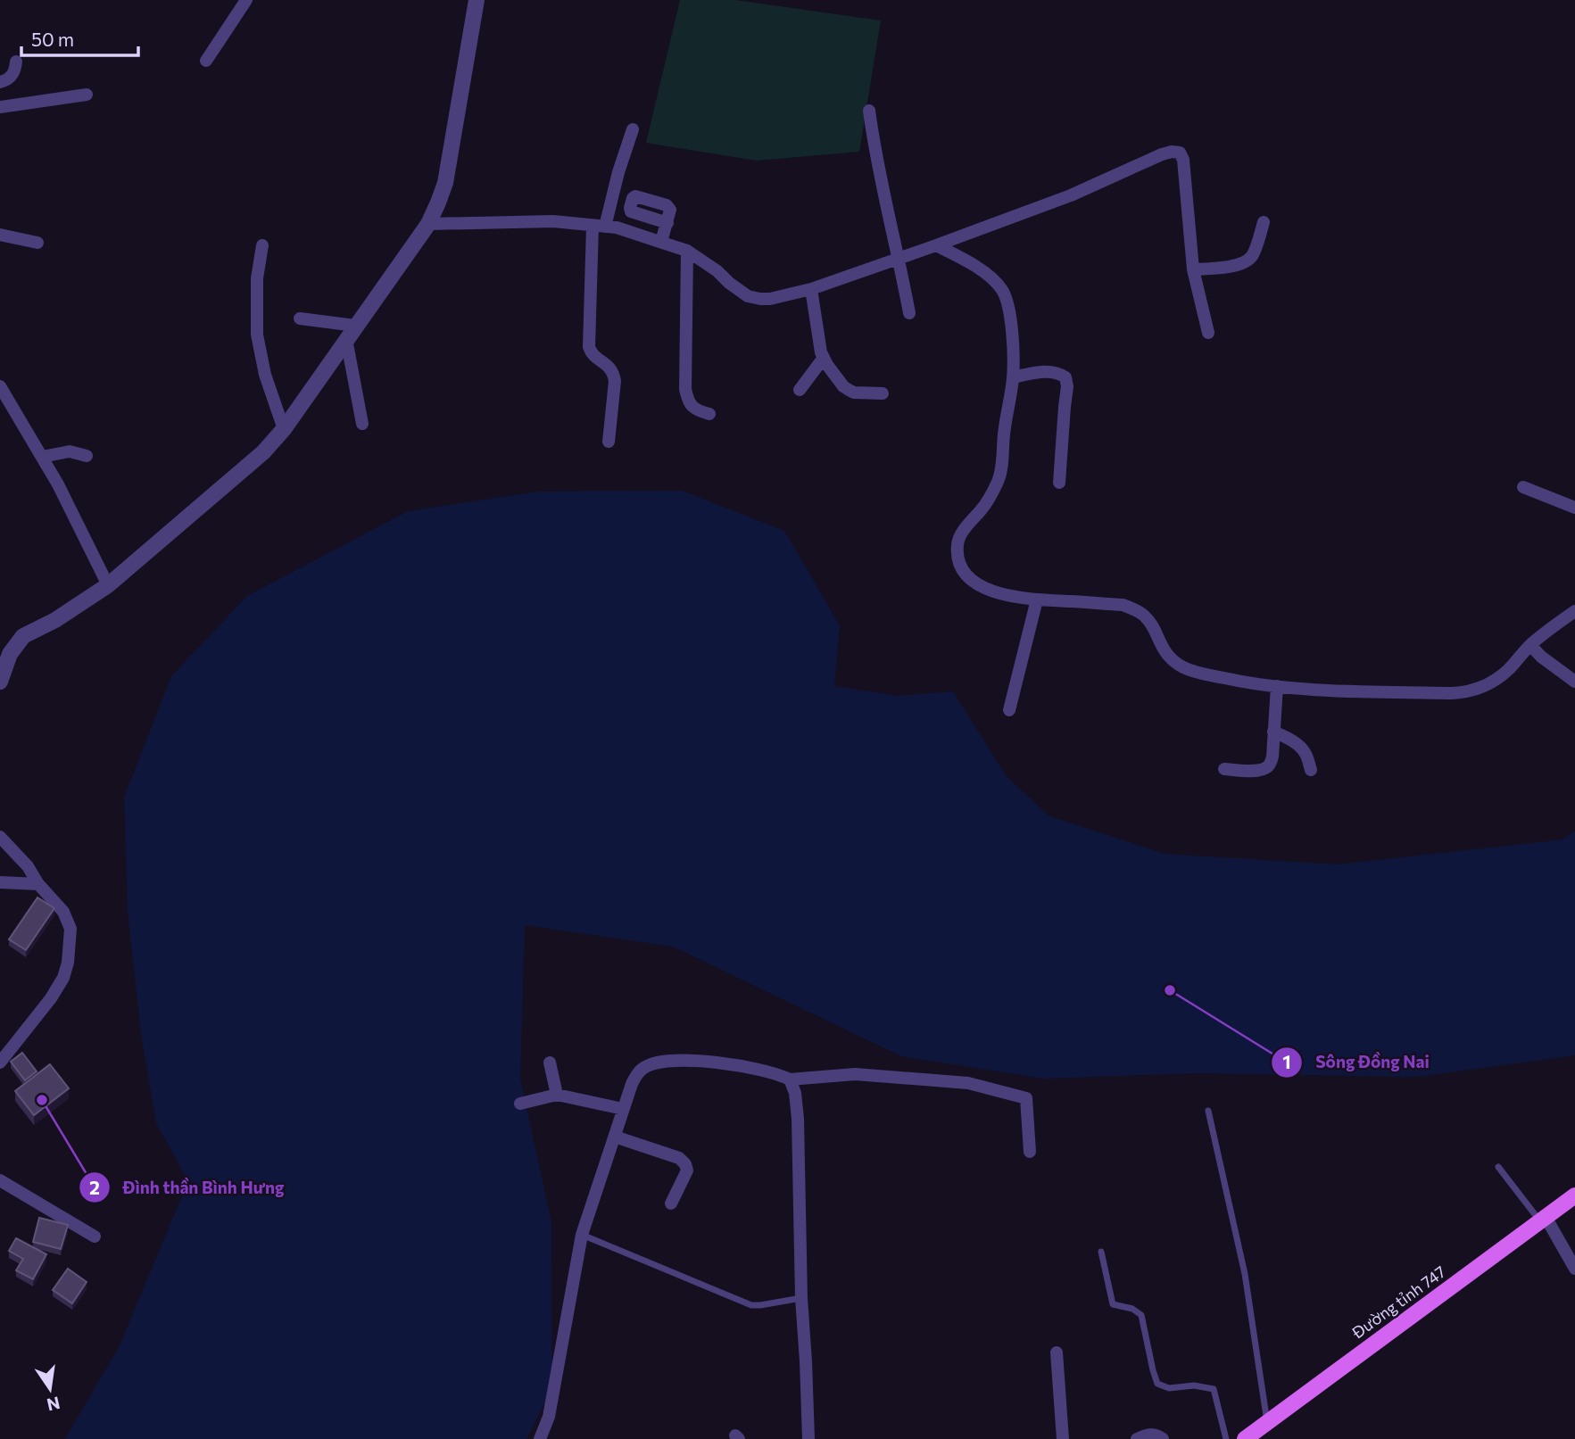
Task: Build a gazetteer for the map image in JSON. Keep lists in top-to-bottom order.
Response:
{
  "streets": {
    "main road": ["Đường tỉnh 747"]
  },
  "places": ["Sông Đồng Nai", "Đình thần Bình Hưng"],
  "scale_bar": "50 m",
  "north": "bottom"
}
